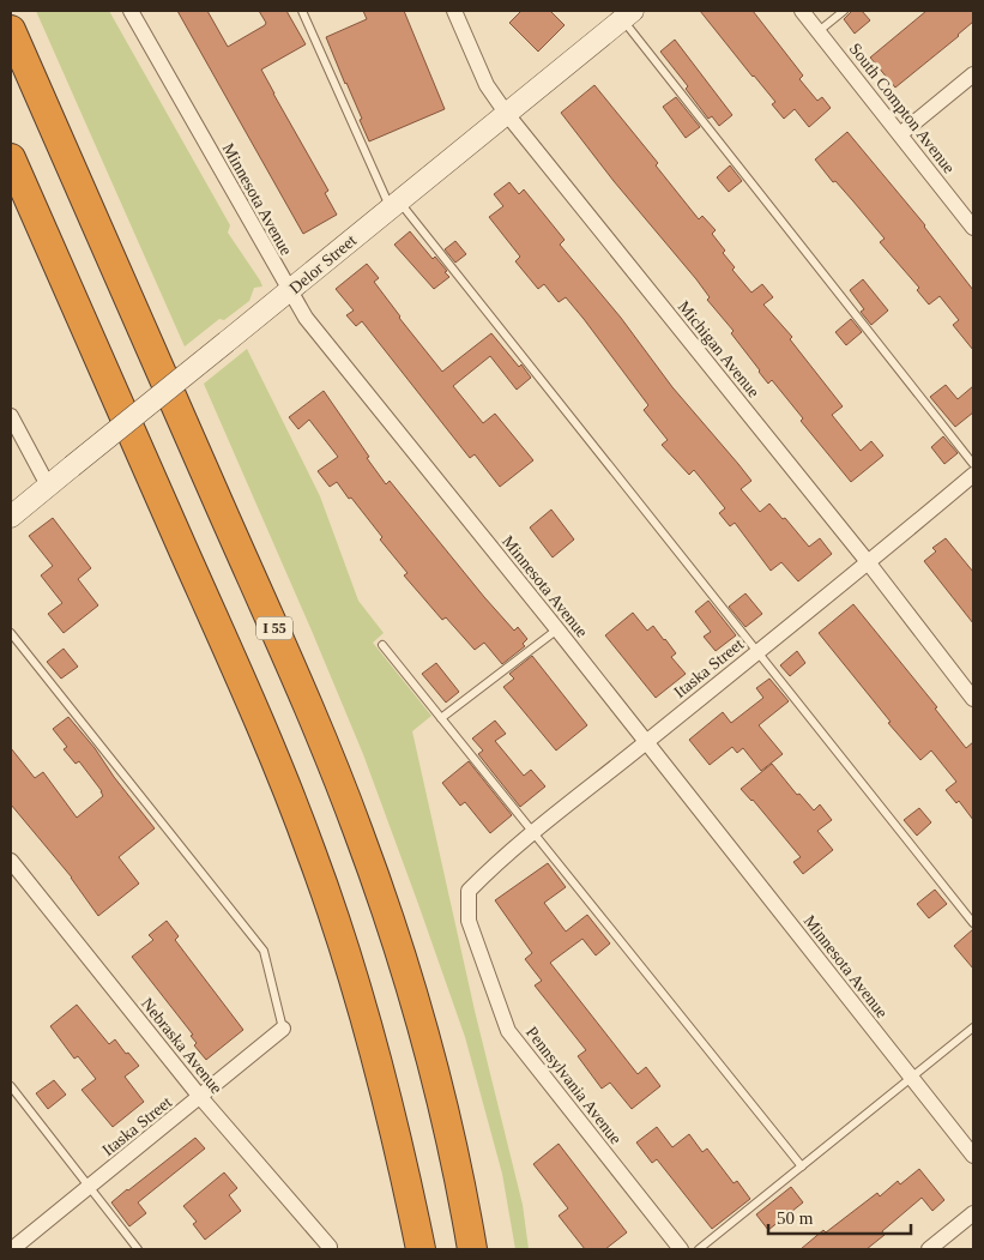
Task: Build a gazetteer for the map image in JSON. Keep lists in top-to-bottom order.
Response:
{
  "streets": {
    "highway": ["I 55"],
    "street": [
      "South Compton Avenue",
      "Minnesota Avenue",
      "Delor Street",
      "Michigan Avenue",
      "Itaska Street",
      "Nebraska Avenue",
      "Pennsylvania Avenue"
    ]
  },
  "crossings": [
    ["Minnesota Avenue", "Delor Street"],
    ["Minnesota Avenue", "Itaska Street"],
    ["Delor Street", "Michigan Avenue"],
    ["Michigan Avenue", "Itaska Street"],
    ["Itaska Street", "Nebraska Avenue"],
    ["Itaska Street", "Pennsylvania Avenue"]
  ],
  "scale_bar": "50 m"
}
